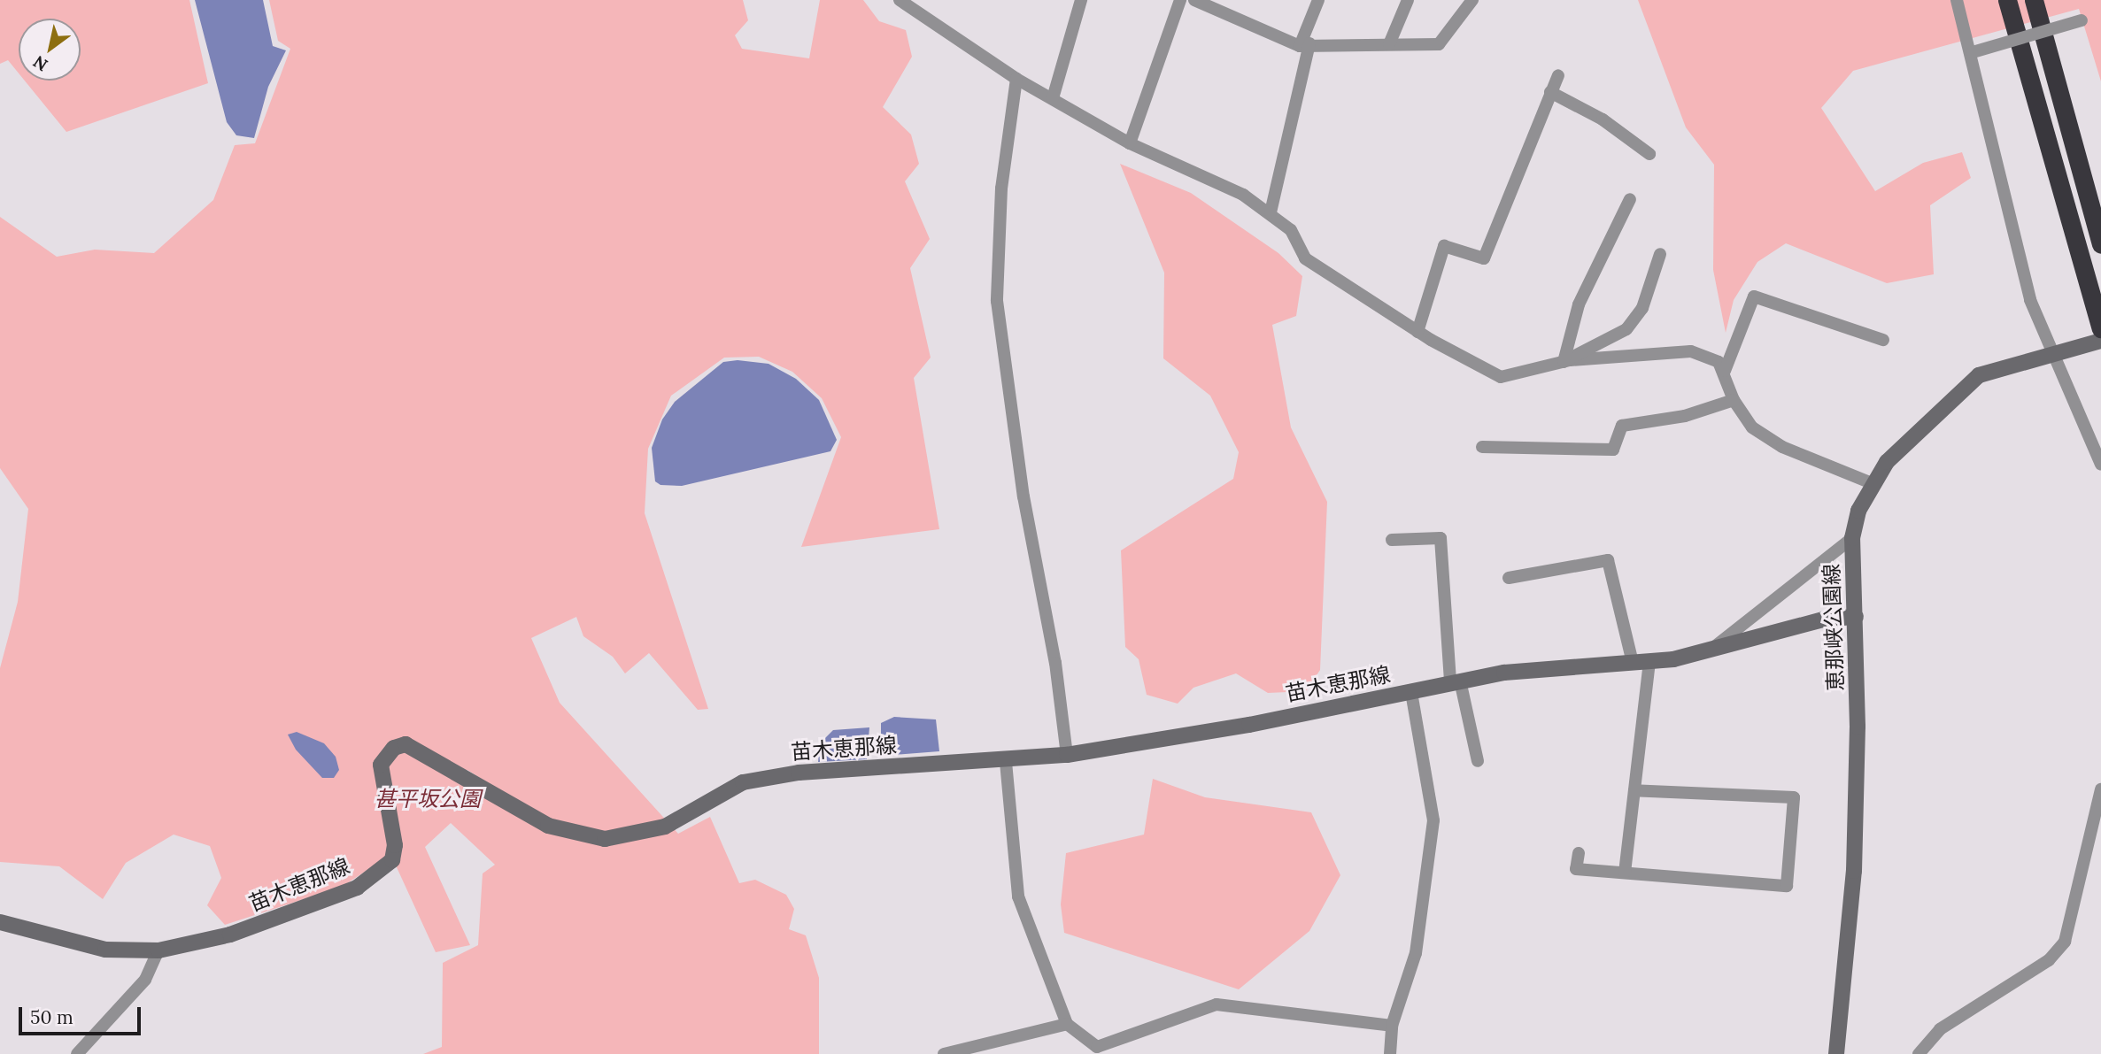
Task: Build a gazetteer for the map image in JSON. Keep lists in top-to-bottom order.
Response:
{
  "streets": {
    "main road": ["恵那峡公園線", "苗木恵那線"]
  },
  "crossings": [
    ["恵那峡公園線", "苗木恵那線"]
  ],
  "parks": ["甚平坂公園"],
  "scale_bar": "50 m",
  "north": "bottom left"
}
